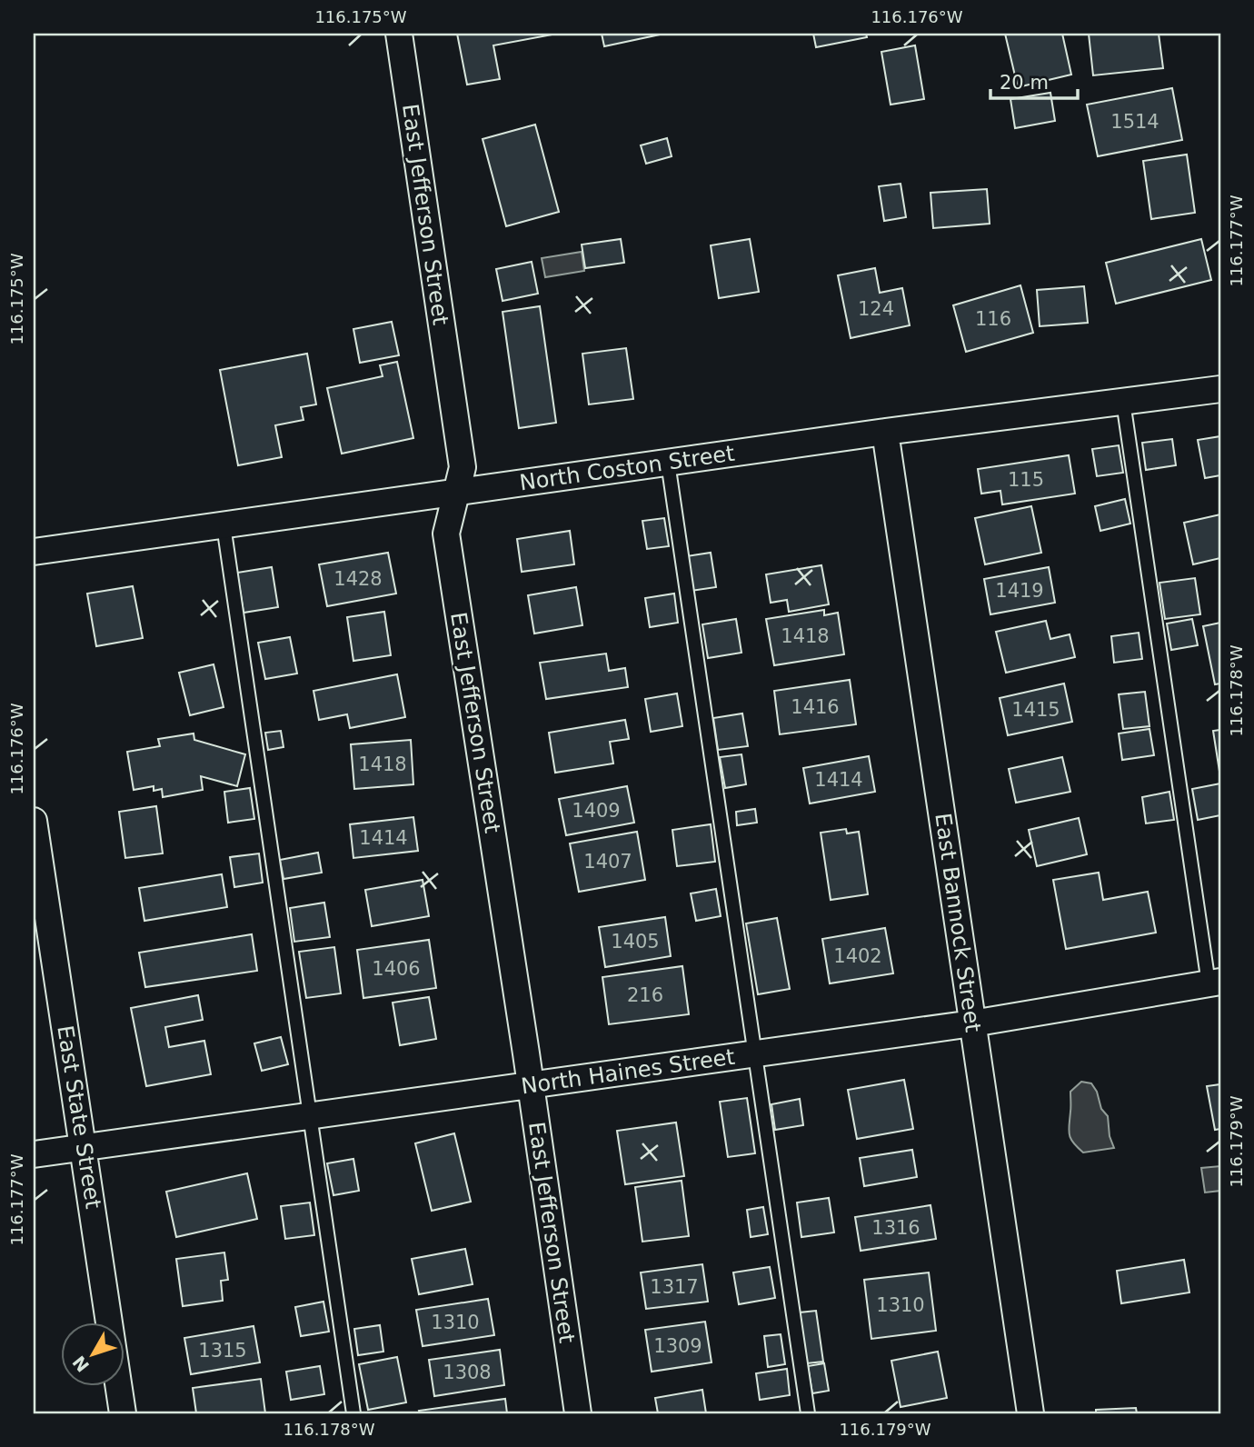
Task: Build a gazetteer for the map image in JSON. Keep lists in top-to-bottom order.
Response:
{
  "streets": {
    "street": [
      "East Jefferson Street",
      "North Coston Street",
      "East Bannock Street",
      "North Haines Street",
      "East State Street"
    ]
  },
  "crossings": [
    ["East Jefferson Street", "North Coston Street"],
    ["East Jefferson Street", "North Haines Street"],
    ["North Coston Street", "East Bannock Street"],
    ["East Bannock Street", "North Haines Street"],
    ["North Haines Street", "East State Street"]
  ],
  "house_numbers": [
    "1514",
    "124",
    "116",
    "115",
    "1428",
    "1419",
    "1418",
    "1416",
    "1415",
    "1418",
    "1414",
    "1409",
    "1414",
    "1407",
    "1405",
    "1402",
    "1406",
    "216",
    "1316",
    "1317",
    "1310",
    "1310",
    "1309",
    "1315",
    "1308"
  ],
  "scale_bar": "20 m",
  "north": "bottom left",
  "coordinates": [
    "116.175°W",
    "116.176°W",
    "116.177°W",
    "116.178°W",
    "116.179°W"
  ]
}
